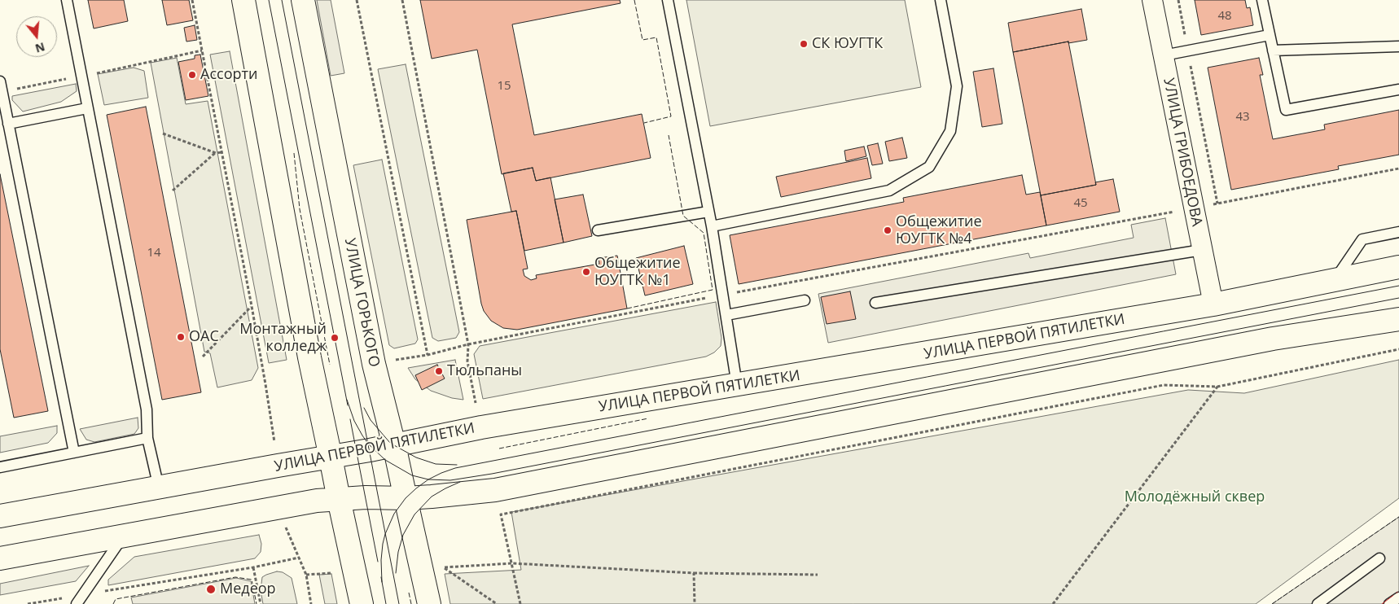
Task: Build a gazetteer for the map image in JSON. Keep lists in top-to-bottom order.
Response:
{
  "streets": {
    "main road": ["УЛИЦА ГОРЬКОГО", "УЛИЦА ПЕРВОЙ ПЯТИЛЕТКИ"],
    "street": ["УЛИЦА ГРИБОЕДОВА"]
  },
  "crossings": [
    ["УЛИЦА ГРИБОЕДОВА", "УЛИЦА ПЕРВОЙ ПЯТИЛЕТКИ"],
    ["УЛИЦА ГОРЬКОГО", "УЛИЦА ПЕРВОЙ ПЯТИЛЕТКИ"]
  ],
  "parks": ["Молодёжный сквер"],
  "places": [
    "СК ЮУГТК",
    "Ассорти",
    "Общежитие ЮУГТК №4",
    "Общежитие ЮУГТК №1",
    "ОАС",
    "Монтажный колледж",
    "Тюльпаны",
    "Медеор"
  ],
  "house_numbers": [
    "48",
    "15",
    "43",
    "45",
    "14"
  ],
  "north": "bottom"
}
